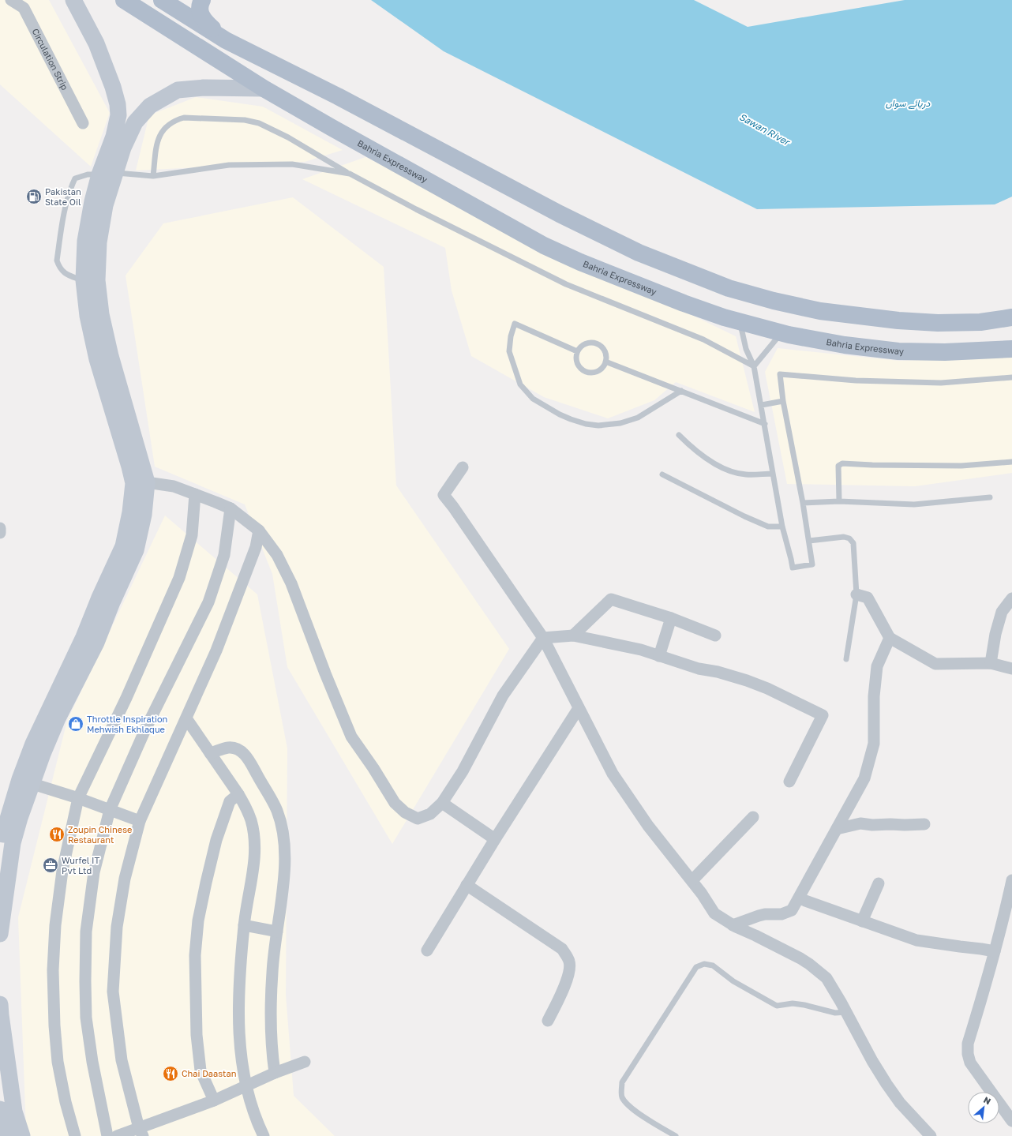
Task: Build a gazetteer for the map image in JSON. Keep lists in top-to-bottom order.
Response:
{
  "streets": {
    "main road": ["Bahria Expressway"],
    "street": ["Circulation Strip"]
  },
  "water": ["دریائے سواں", "Sawan River"],
  "places": {
    "fuel station": ["Pakistan State Oil"],
    "shop": ["Throttle Inspiration Mehwish Ekhlaque"],
    "restaurant": ["Zoupin Chinese Restaurant", "Chai Daastan"],
    "office": ["Wurfel IT Pvt Ltd"]
  },
  "north": "top right"
}
